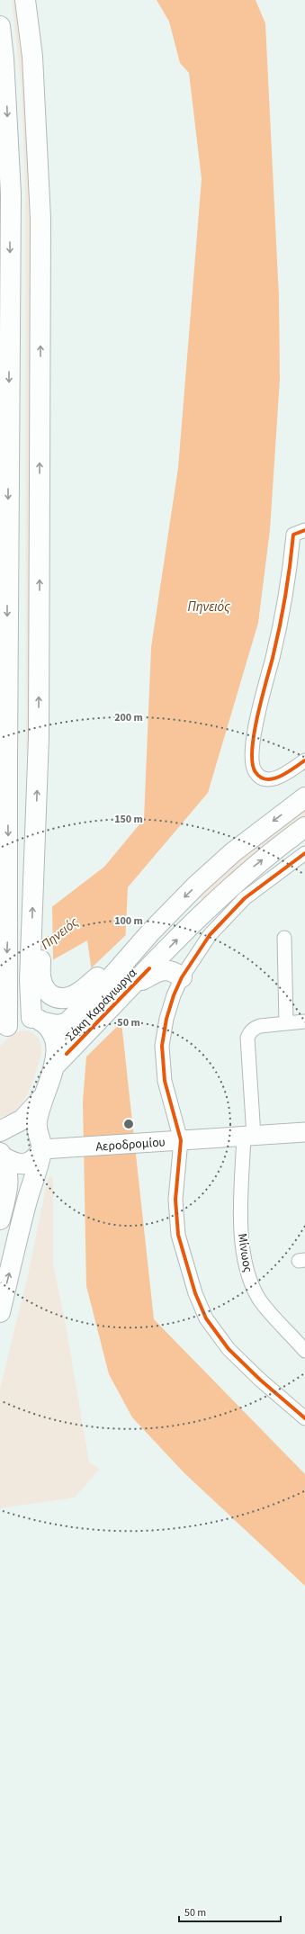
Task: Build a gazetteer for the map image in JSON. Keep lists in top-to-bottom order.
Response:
{
  "streets": {
    "main road": ["Σάκη Καράγιωργα", "Αεροδρομίου"],
    "street": ["Μίνωος"]
  },
  "crossings": [
    ["Αεροδρομίου", "Μίνωος"]
  ],
  "water": ["Πηνειός"],
  "scale_bar": "50 m",
  "rings": [
    "200 m",
    "150 m",
    "100 m",
    "50 m"
  ]
}
